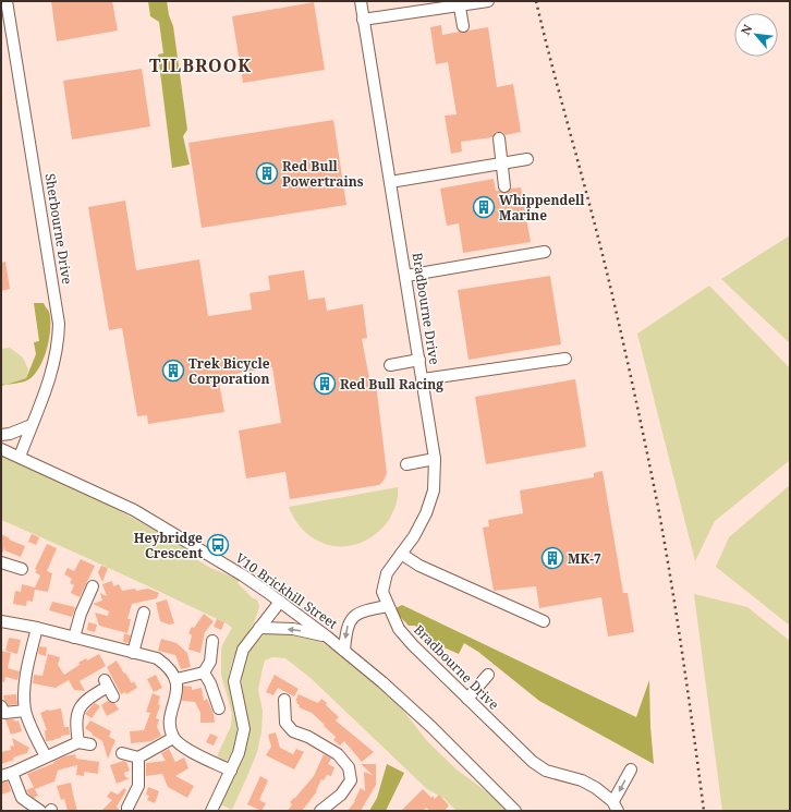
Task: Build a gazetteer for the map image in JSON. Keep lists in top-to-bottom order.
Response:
{
  "streets": {
    "street": ["Sherbourne Drive", "Bradbourne Drive", "V10 Brickhill Street"]
  },
  "crossings": [
    ["Sherbourne Drive", "V10 Brickhill Street"]
  ],
  "districts": ["TILBROOK"],
  "places": {
    "building": [
      "Red Bull Powertrains",
      "Whippendell Marine",
      "Trek Bicycle Corporation",
      "Red Bull Racing",
      "MK-7"
    ],
    "bus stop": ["Heybridge Crescent"]
  },
  "north": "top left"
}
